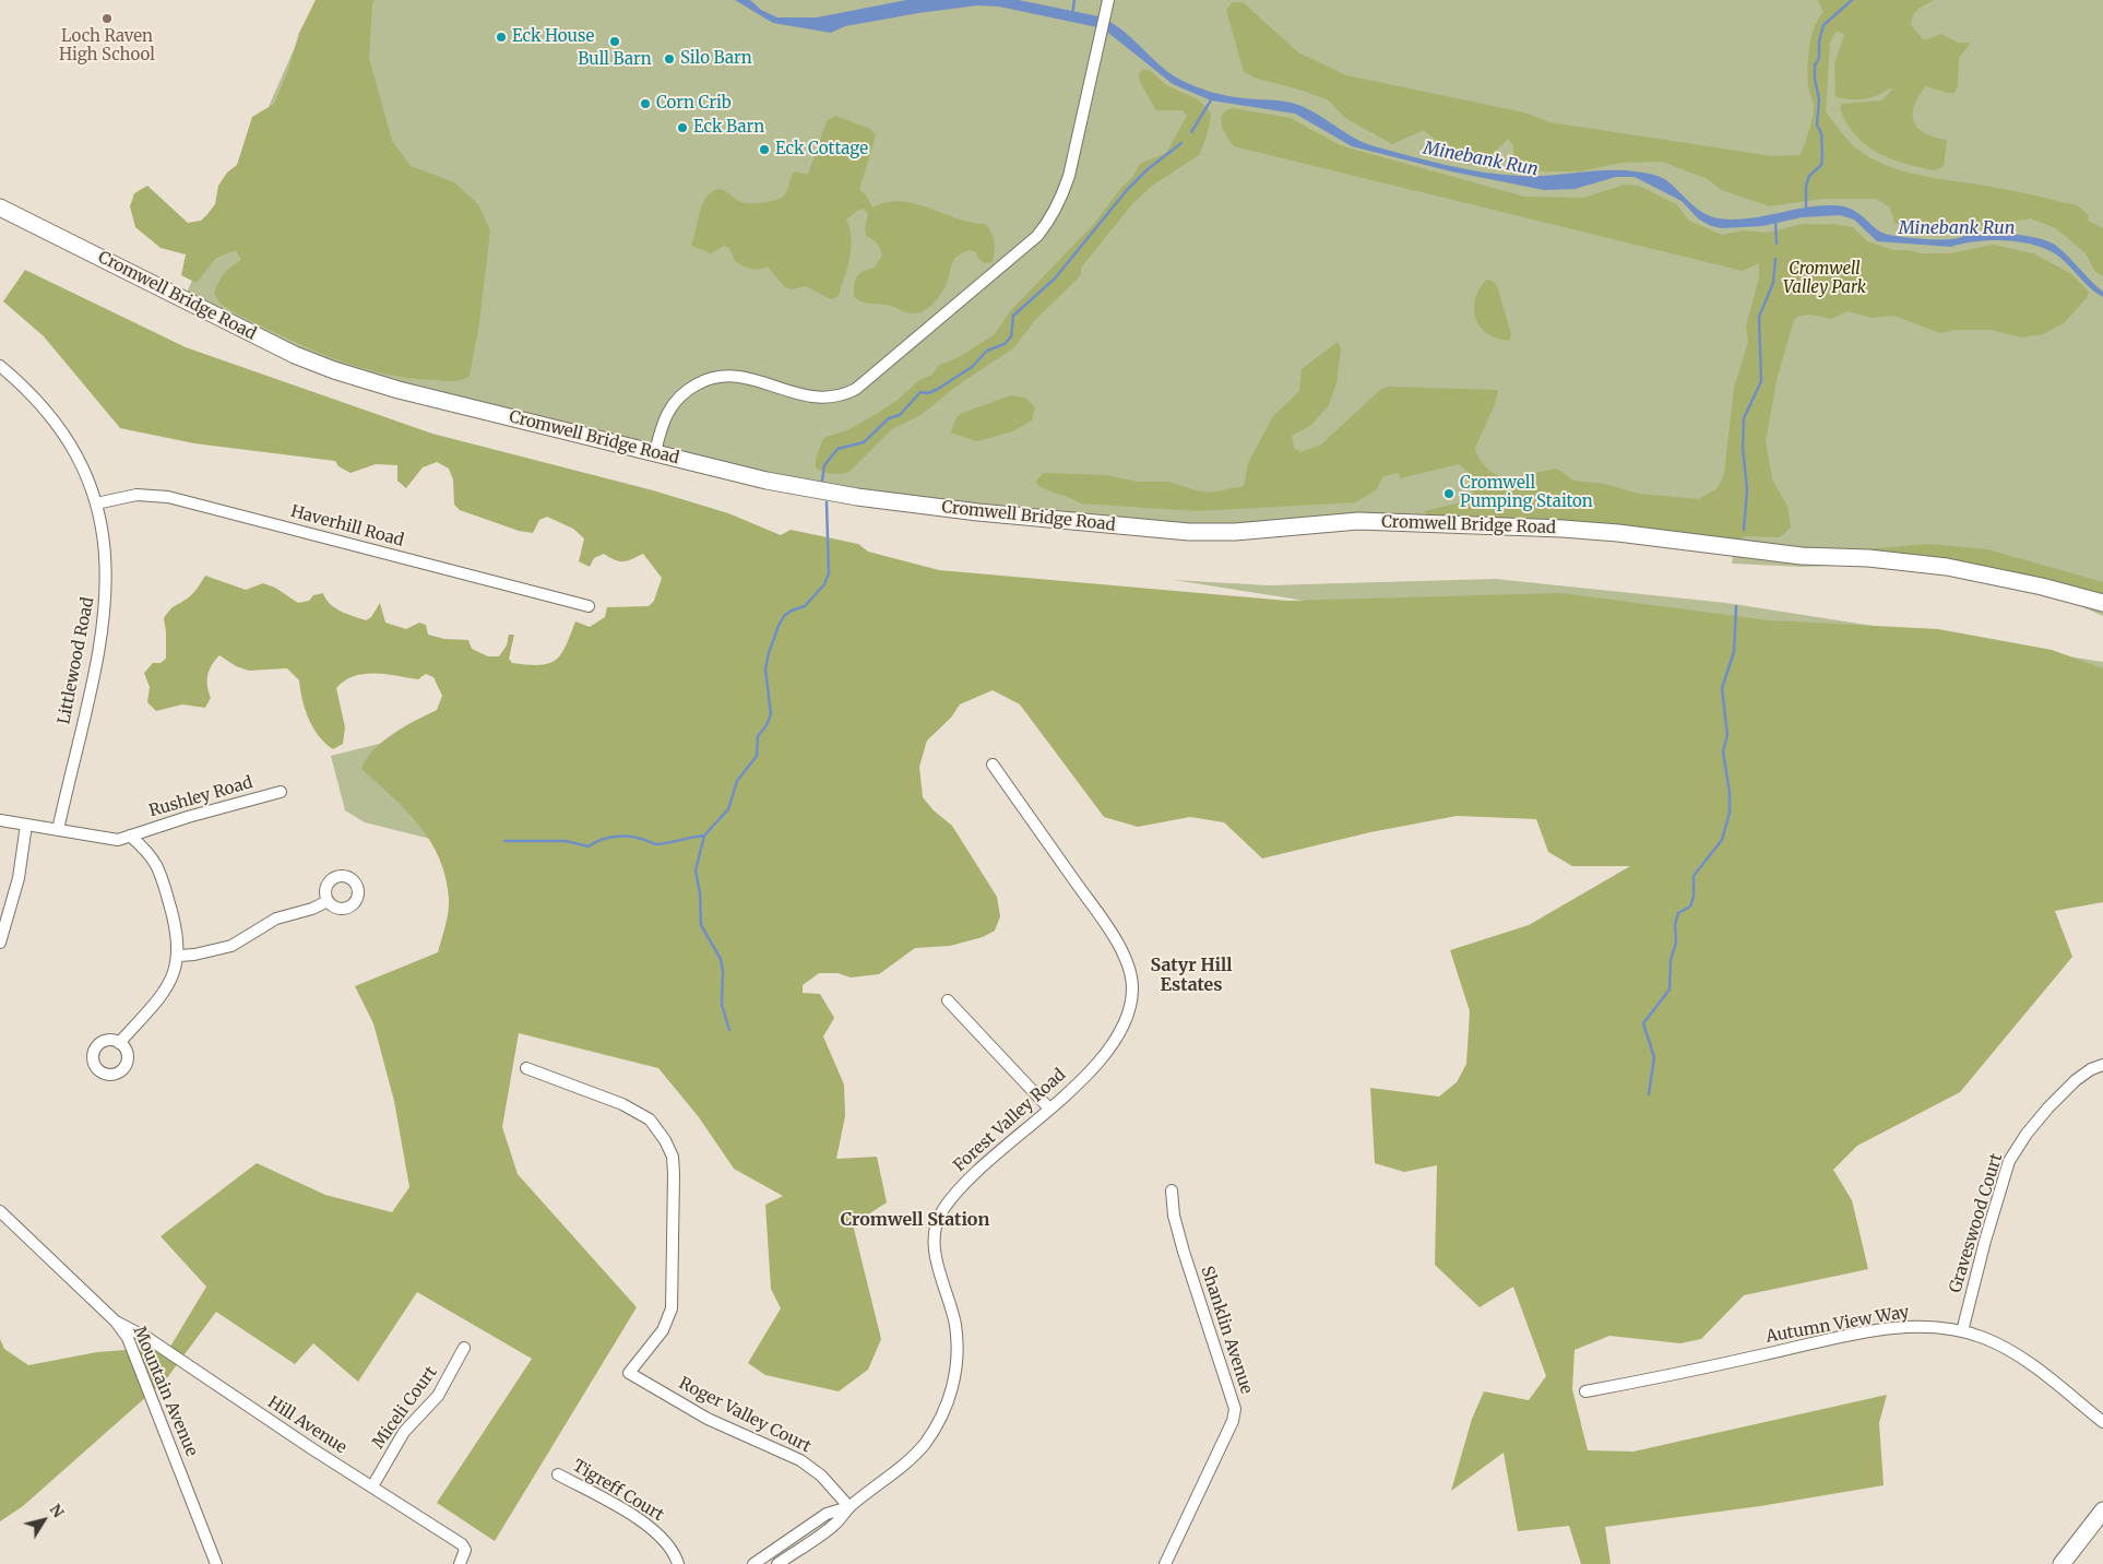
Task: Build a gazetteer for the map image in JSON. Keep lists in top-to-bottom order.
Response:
{
  "streets": {
    "main road": ["Cromwell Bridge Road"],
    "street": [
      "Haverhill Road",
      "Littlewood Road",
      "Rushley Road",
      "Forest Valley Road",
      "Graveswood Court",
      "Autumn View Way",
      "Shanklin Avenue",
      "Mountain Avenue",
      "Miceli Court",
      "Roger Valley Court",
      "Hill Avenue",
      "Tigreff Court"
    ]
  },
  "crossings": [
    ["Haverhill Road", "Littlewood Road"],
    ["Littlewood Road", "Rushley Road"],
    ["Forest Valley Road", "Roger Valley Court"],
    ["Graveswood Court", "Autumn View Way"],
    ["Mountain Avenue", "Hill Avenue"],
    ["Miceli Court", "Hill Avenue"]
  ],
  "districts": ["Satyr Hill Estates", "Cromwell Station"],
  "water": ["Minebank Run"],
  "parks": ["Cromwell Valley Park"],
  "places": [
    "Loch Raven High School",
    "Eck House",
    "Bull Barn",
    "Silo Barn",
    "Corn Crib",
    "Eck Barn",
    "Eck Cottage",
    "Cromwell Pumping Staiton"
  ],
  "north": "top right"
}
